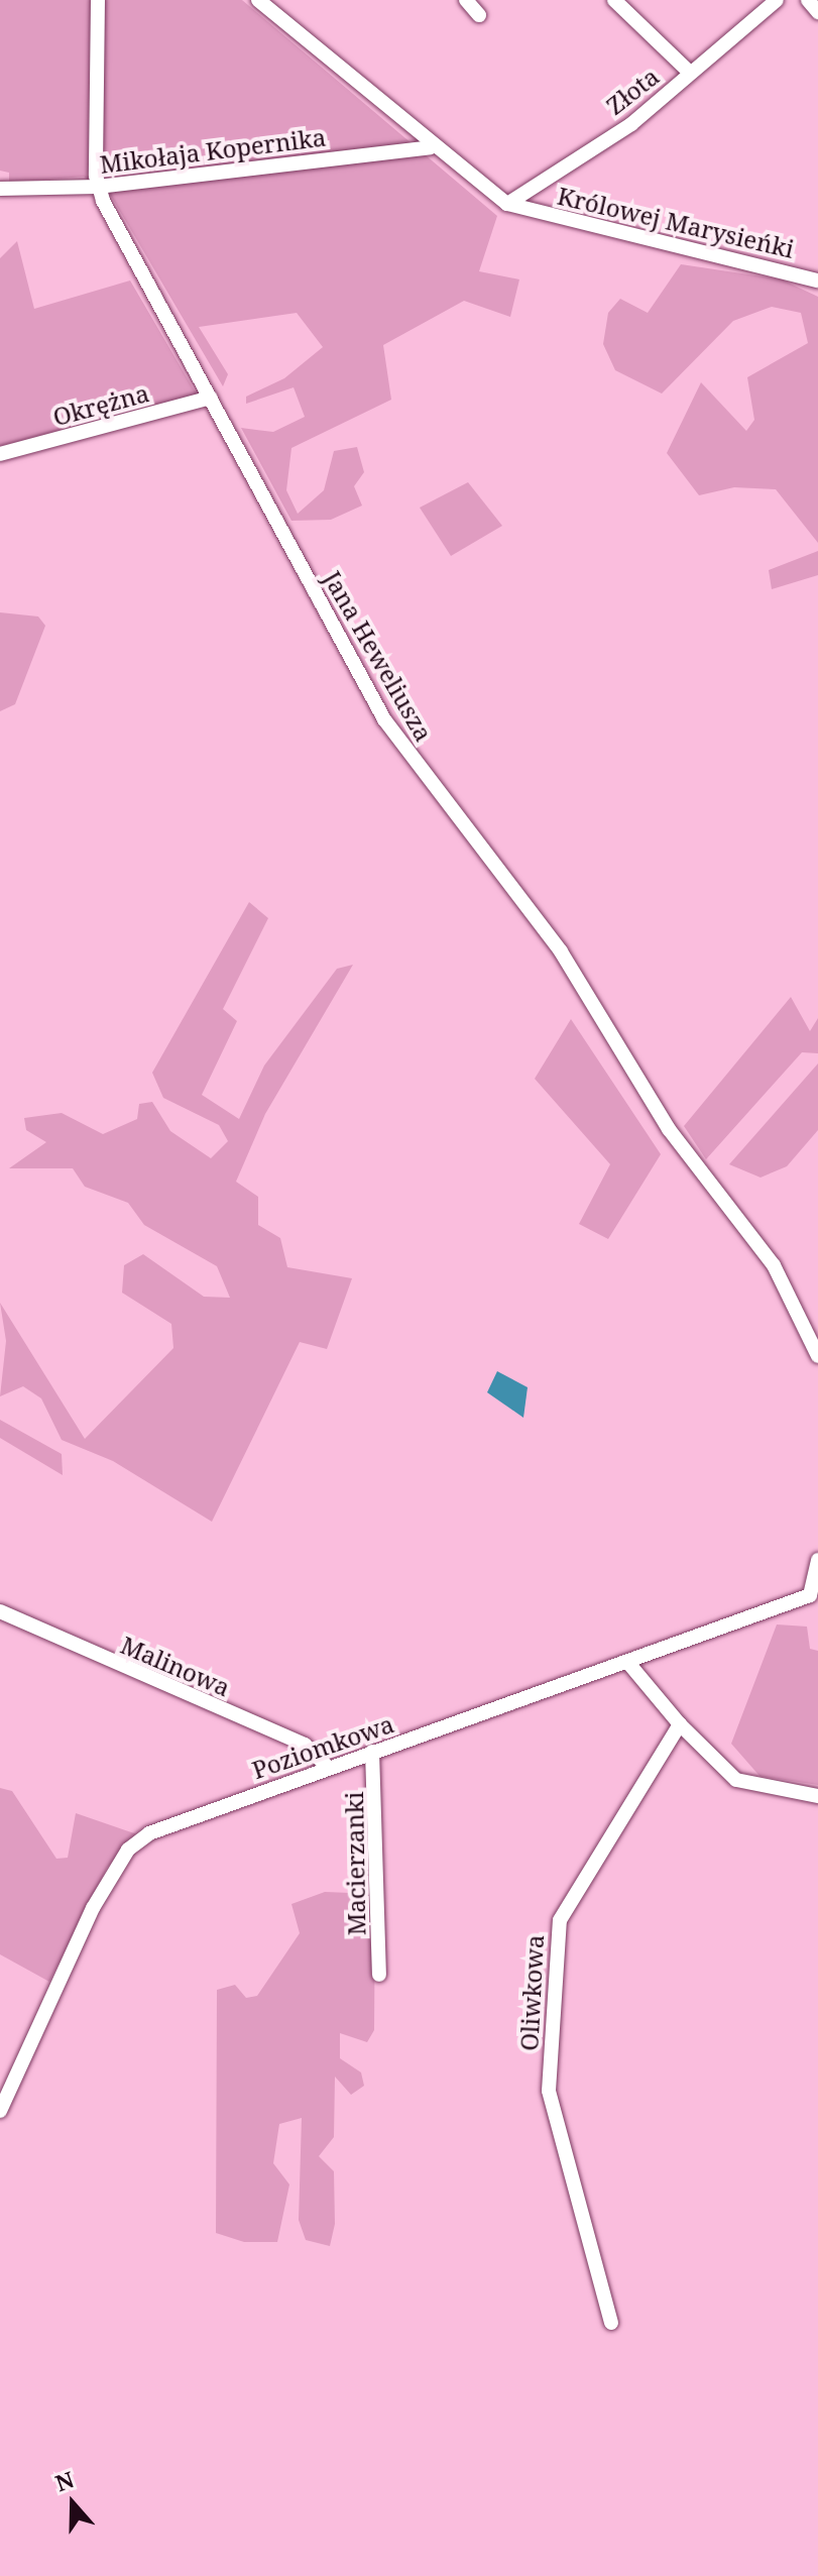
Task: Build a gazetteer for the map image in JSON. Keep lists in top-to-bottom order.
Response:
{
  "streets": {
    "street": [
      "Złota",
      "Mikołaja Kopernika",
      "Królowej Marysieńki",
      "Okrężna",
      "Jana Heweliusza",
      "Malinowa",
      "Poziomkowa",
      "Macierzanki",
      "Oliwkowa"
    ]
  },
  "crossings": [
    ["Złota", "Królowej Marysieńki"],
    ["Mikołaja Kopernika", "Królowej Marysieńki"],
    ["Mikołaja Kopernika", "Jana Heweliusza"],
    ["Okrężna", "Jana Heweliusza"],
    ["Malinowa", "Poziomkowa"],
    ["Poziomkowa", "Macierzanki"]
  ],
  "north": "top"
}
